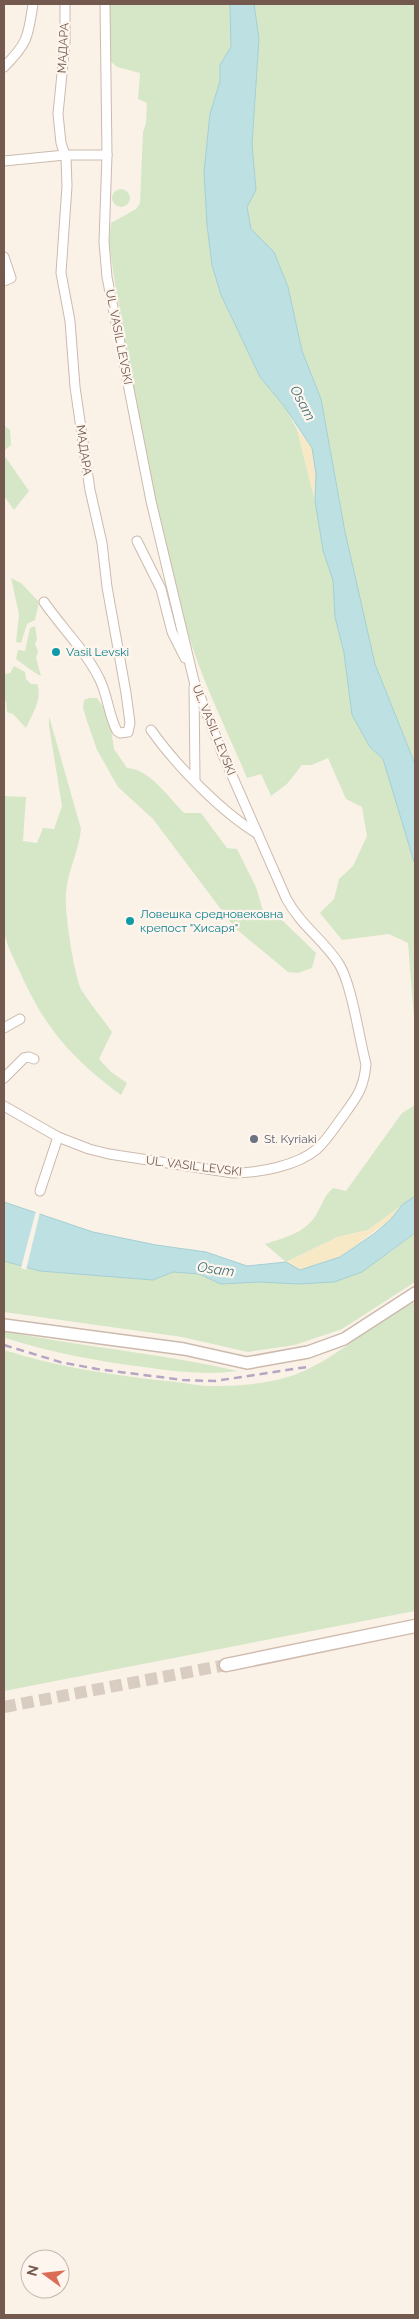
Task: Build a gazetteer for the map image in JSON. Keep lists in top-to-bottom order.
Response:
{
  "streets": {
    "street": ["МАДАРА", "UL. VASIL LEVSKI"]
  },
  "water": ["Osam"],
  "places": ["Vasil Levski", "Ловешка средновековна крепост \"Хисаря\"", "St. Kyriaki"],
  "north": "left"
}
